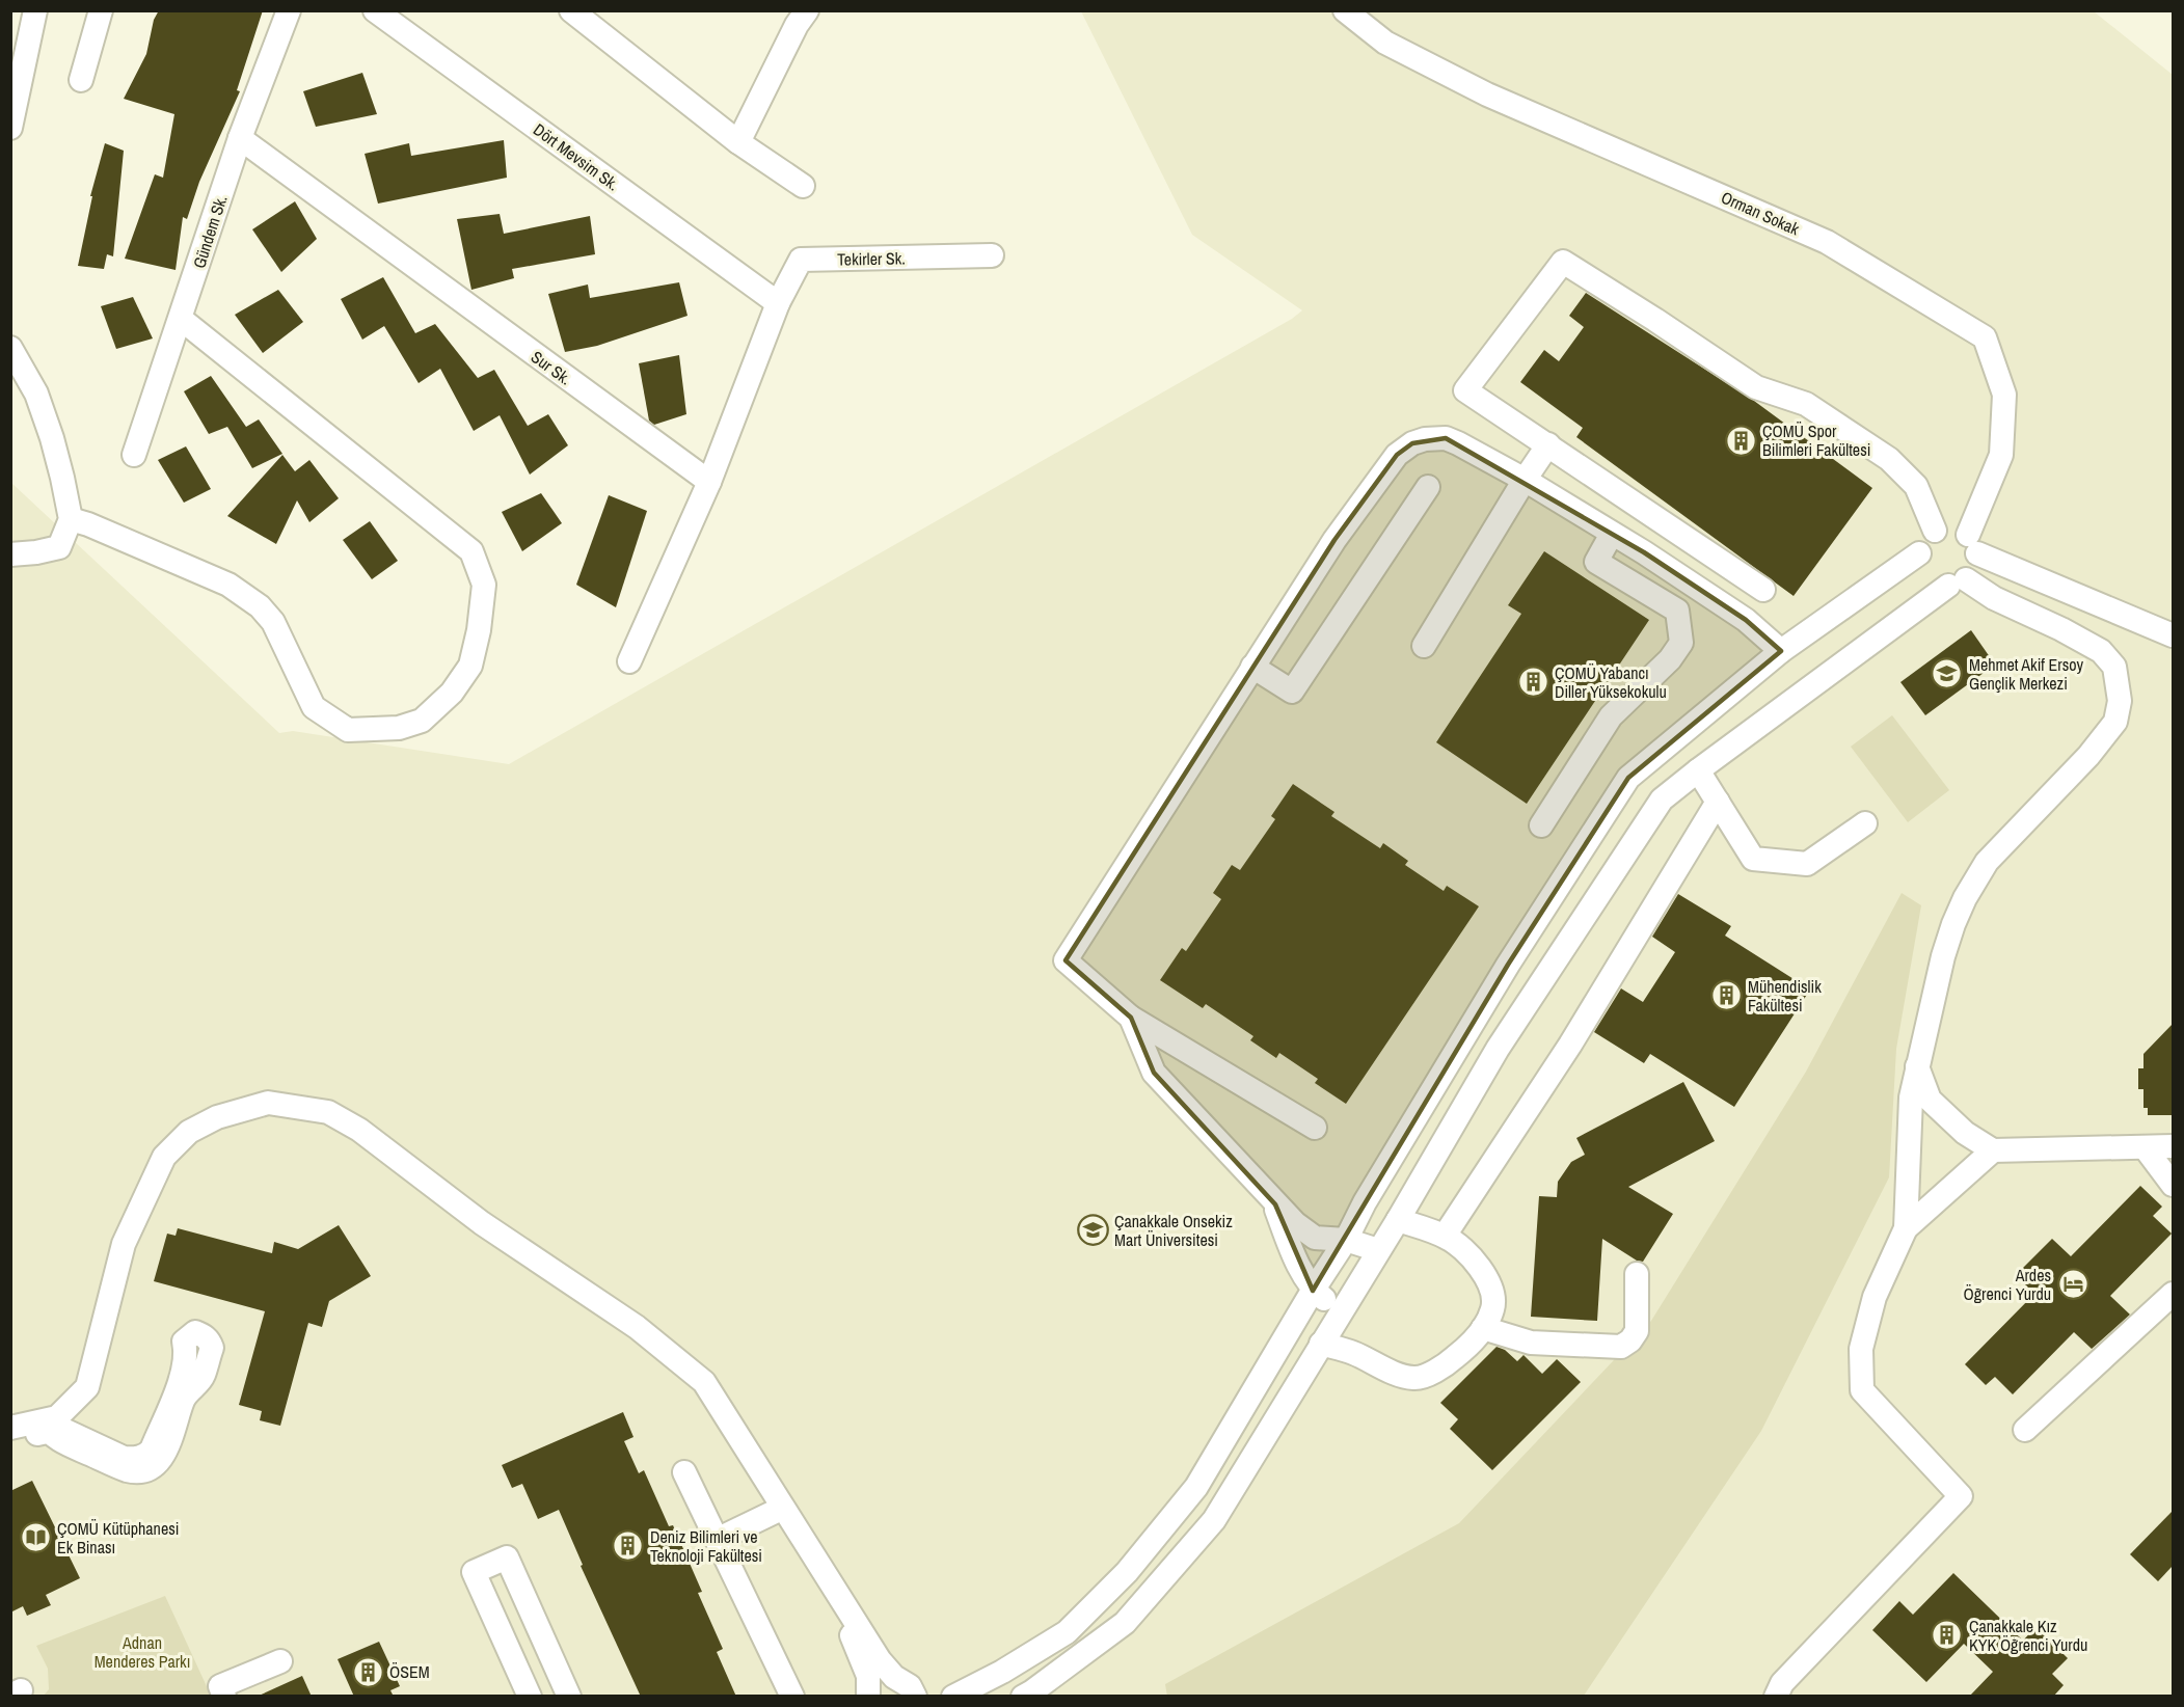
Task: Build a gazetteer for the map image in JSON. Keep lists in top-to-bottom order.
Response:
{
  "streets": {
    "street": [
      "Dört Mevsim Sk.",
      "Orman Sokak",
      "Gündem Sk.",
      "Tekirler Sk.",
      "Sur Sk."
    ]
  },
  "crossings": [
    ["Dört Mevsim Sk.", "Tekirler Sk."],
    ["Gündem Sk.", "Sur Sk."]
  ],
  "parks": ["Adnan Menderes Parkı"],
  "places": {
    "building": [
      "ÇOMÜ Spor Bilimleri Fakültesi",
      "ÇOMÜ Yabancı Diller Yüksekokulu",
      "Mühendislik Fakültesi",
      "Deniz Bilimleri ve Teknoloji Fakültesi",
      "Çanakkale Kız KYK Öğrenci Yurdu",
      "ÖSEM"
    ],
    "school or university": ["Mehmet Akif Ersoy Gençlik Merkezi", "Çanakkale Onsekiz Mart Üniversitesi"],
    "hotel": ["Ardes Öğrenci Yurdu"],
    "library": ["ÇOMÜ Kütüphanesi Ek Binası"]
  }
}
